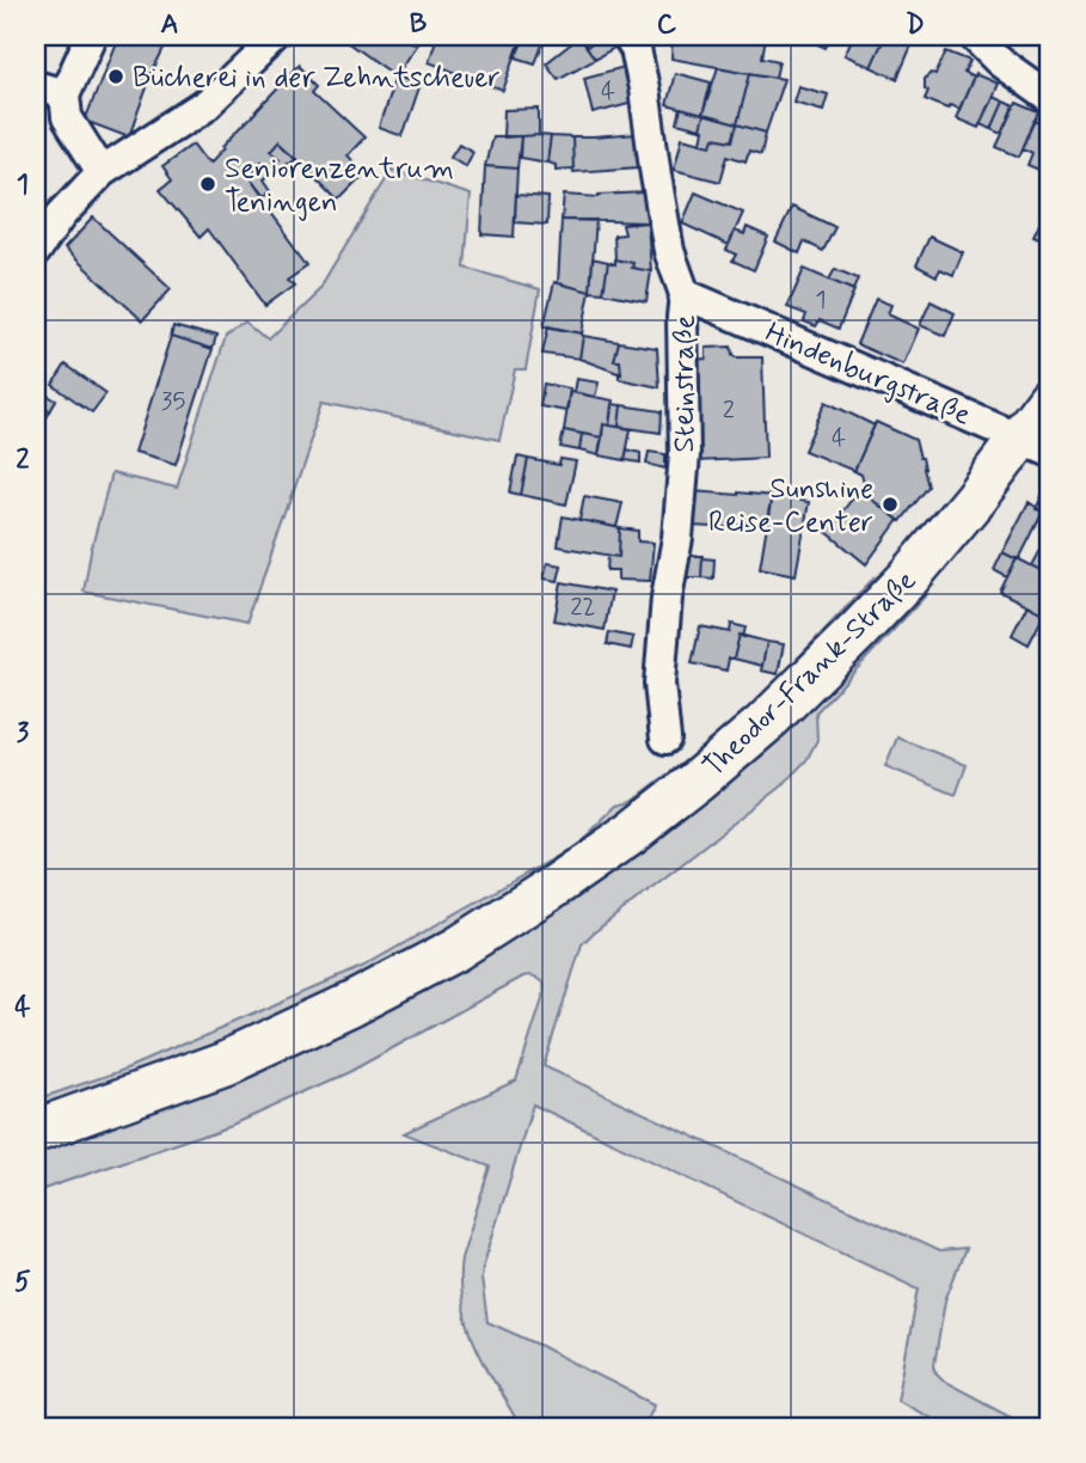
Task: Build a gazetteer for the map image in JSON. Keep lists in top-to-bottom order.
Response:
{
  "streets": {
    "main road": ["Theodor-Frank-Straße"],
    "street": ["Hindenburgstraße", "Steinstraße"]
  },
  "crossings": [
    ["Hindenburgstraße", "Steinstraße"],
    ["Hindenburgstraße", "Theodor-Frank-Straße"]
  ],
  "places": ["Bücherei in der Zehntscheuer", "Seniorenzentrum Teningen", "Sunshine Reise-Center"],
  "house_numbers": [
    "4",
    "1",
    "35",
    "2",
    "4",
    "22"
  ],
  "grid": {
    "columns": [
      "A",
      "B",
      "C",
      "D"
    ],
    "rows": [
      "1",
      "2",
      "3",
      "4",
      "5"
    ]
  }
}
